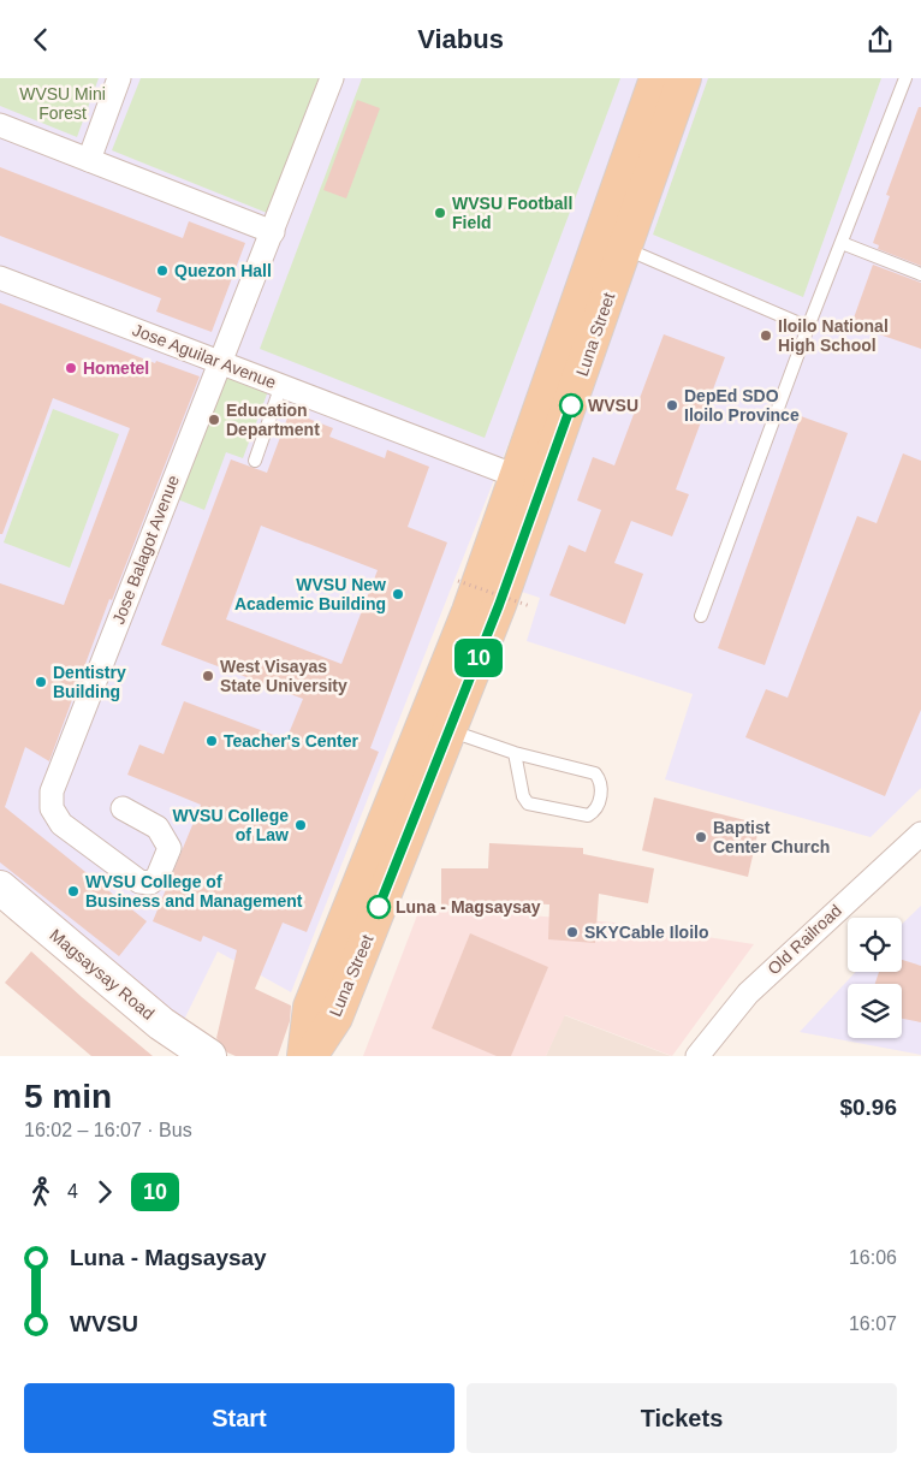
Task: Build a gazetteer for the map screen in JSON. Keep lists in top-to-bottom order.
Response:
{
  "streets": {
    "main road": ["Luna Street"],
    "street": [
      "Jose Aguilar Avenue",
      "Jose Balagot Avenue",
      "Old Railroad",
      "Magsaysay Road"
    ]
  },
  "crossings": [
    ["Luna Street", "Jose Aguilar Avenue"],
    ["Jose Aguilar Avenue", "Jose Balagot Avenue"]
  ],
  "parks": ["WVSU Mini Forest"],
  "places": [
    "WVSU Football Field",
    "Quezon Hall",
    "Iloilo National High School",
    "Hometel",
    "WVSU",
    "DepEd SDO Iloilo Province",
    "Education Department",
    "WVSU New Academic Building",
    "West Visayas State University",
    "Dentistry Building",
    "Teacher's Center",
    "WVSU College of Law",
    "Baptist Center Church",
    "WVSU College of Business and Management",
    "Luna - Magsaysay",
    "SKYCable Iloilo"
  ],
  "lines": ["bus line 10"],
  "page": {
    "header": "Viabus",
    "on_map": "10",
    "heading": ["5 min", "16:02 – 16:07 · Bus", "$0.96"],
    "legs": ["4", "10"],
    "list": [
      {
        "name": "Luna - Magsaysay",
        "value": "16:06"
      },
      {
        "name": "WVSU",
        "value": "16:07"
      }
    ],
    "buttons": ["Start", "Tickets"]
  }
}
